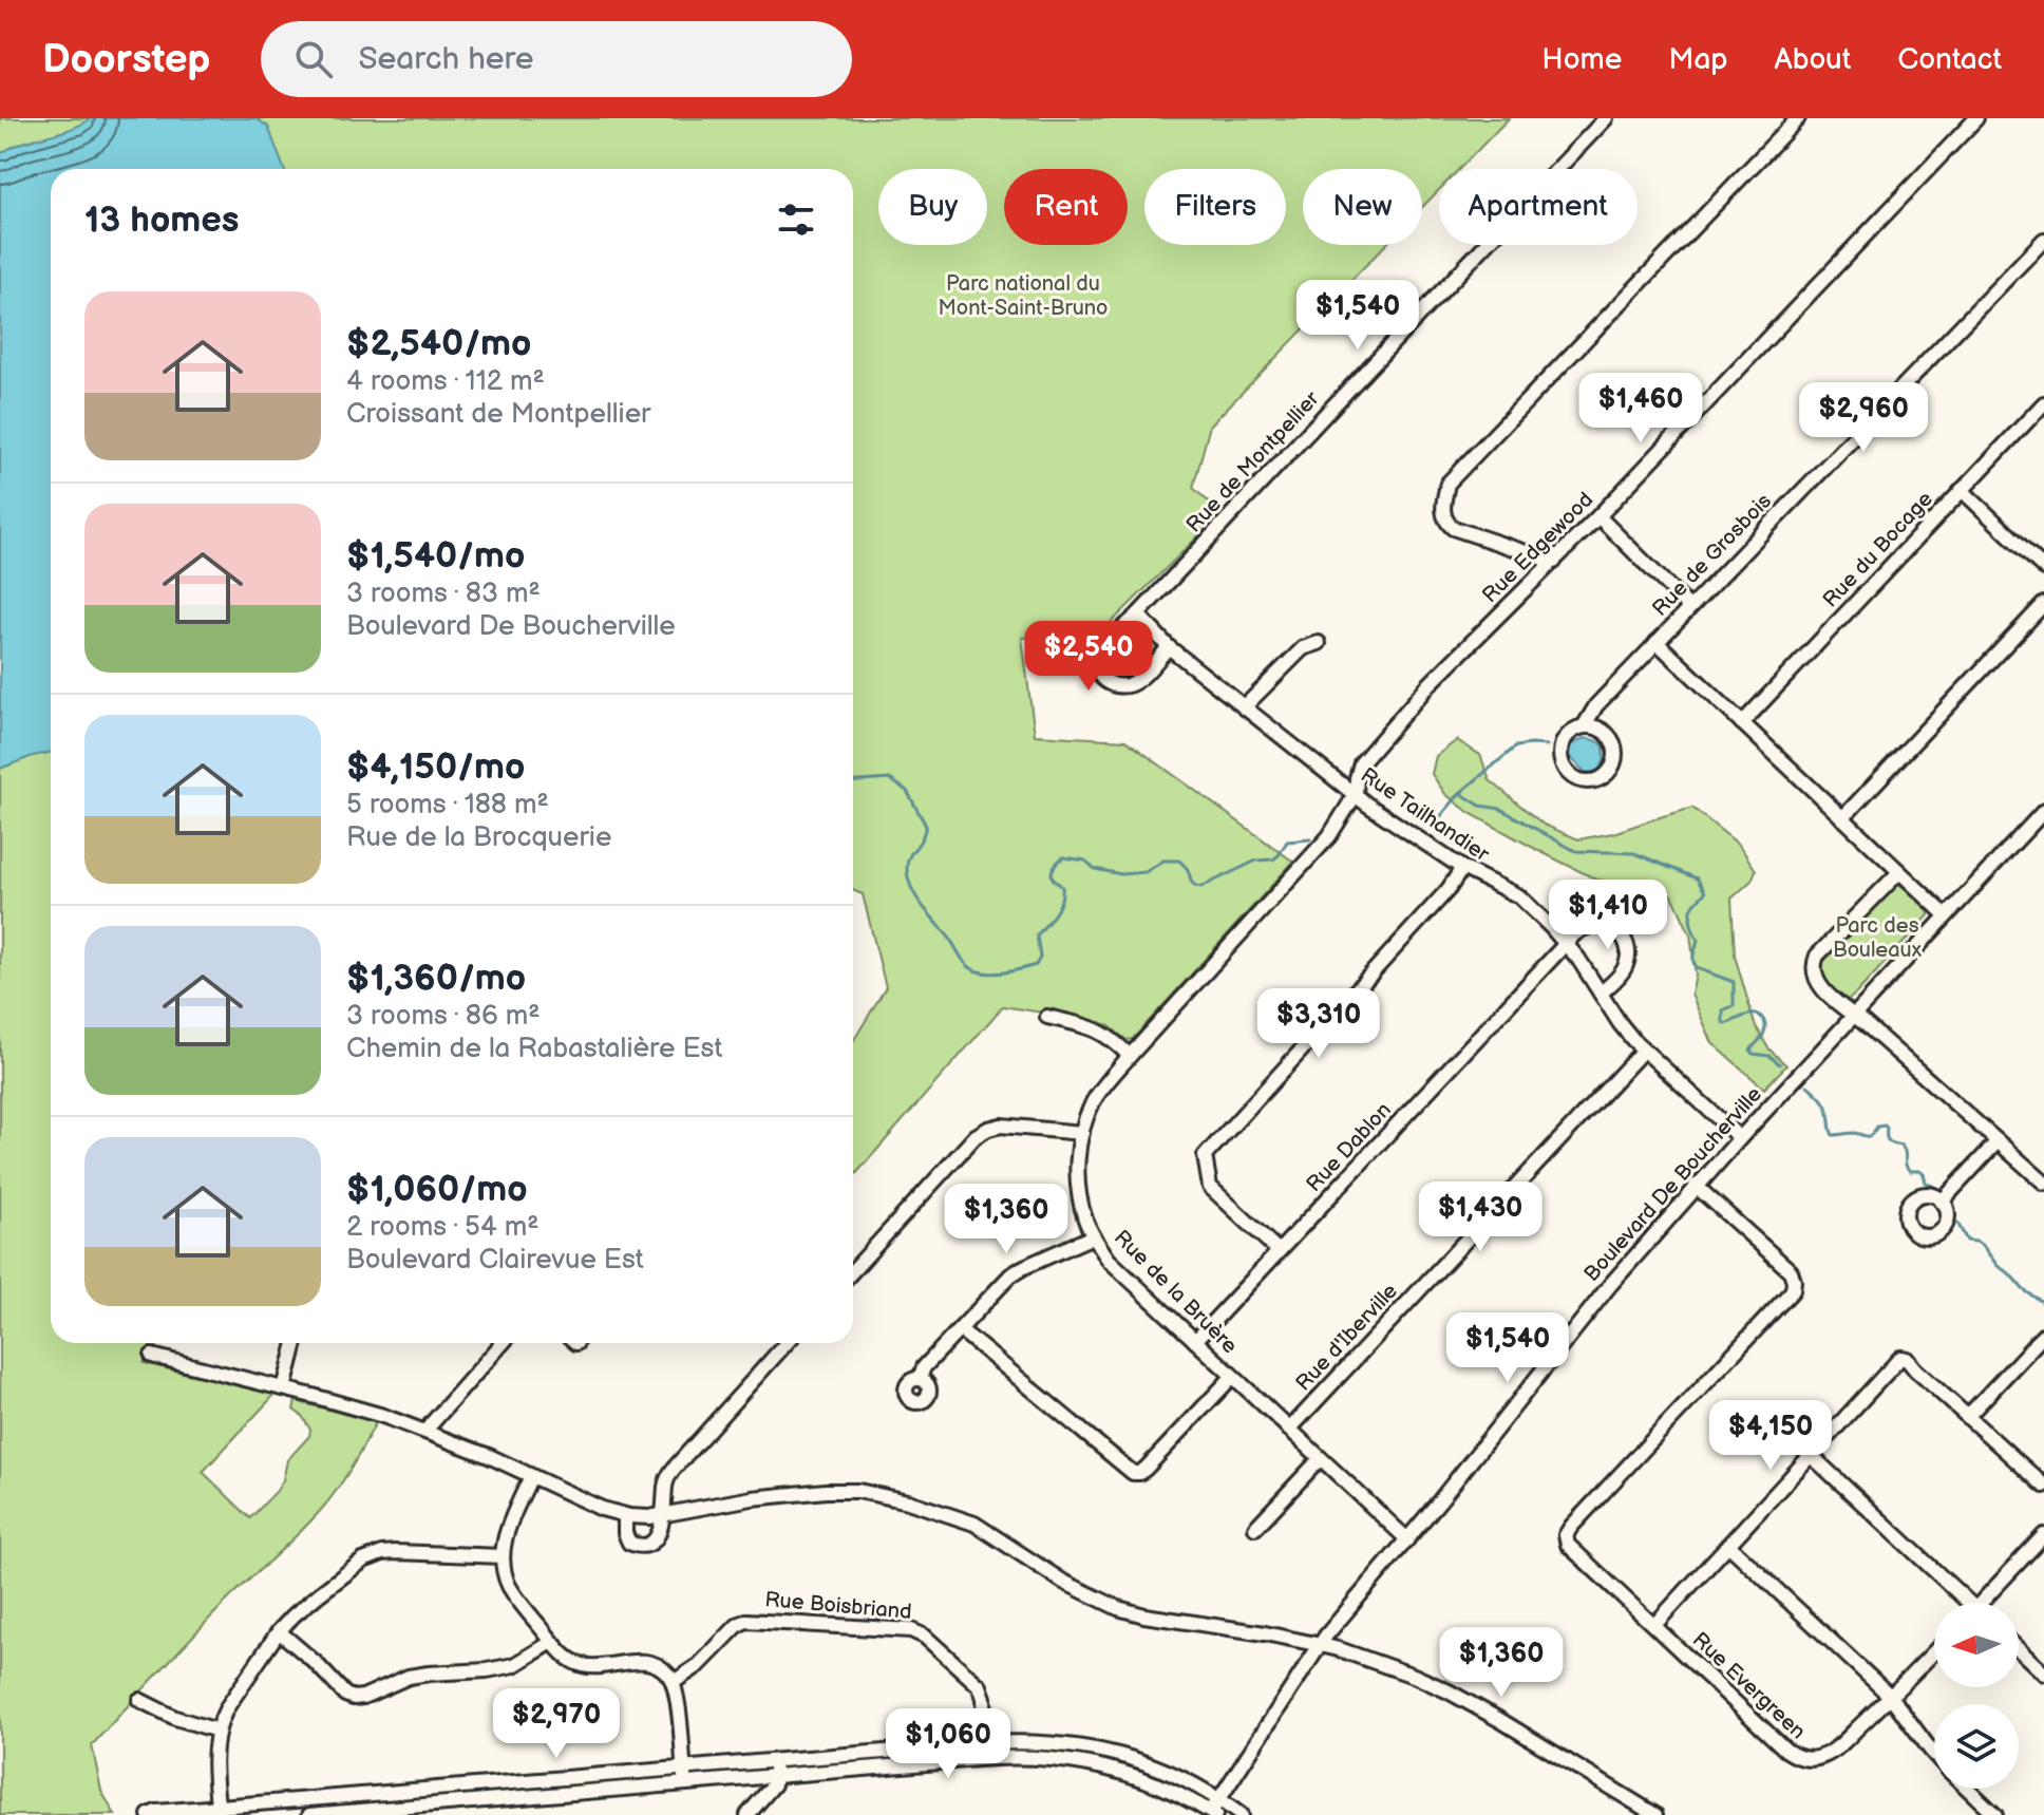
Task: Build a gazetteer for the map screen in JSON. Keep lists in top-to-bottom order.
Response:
{
  "streets": {
    "street": [
      "Rue de Montpellier",
      "Rue Edgewood",
      "Rue du Bocage",
      "Rue de Grosbois",
      "Rue Tailhandier",
      "Rue Dablon",
      "Boulevard De Boucherville",
      "Rue de la Bruère",
      "Rue d'Iberville",
      "Rue Boisbriand",
      "Rue Evergreen"
    ]
  },
  "crossings": [
    ["Rue de Montpellier", "Rue Tailhandier"],
    ["Rue Edgewood", "Rue Tailhandier"],
    ["Rue Edgewood", "Rue de la Bruère"],
    ["Rue Tailhandier", "Rue Dablon"],
    ["Rue Tailhandier", "Boulevard De Boucherville"],
    ["Rue Tailhandier", "Rue de la Bruère"],
    ["Rue Tailhandier", "Rue d'Iberville"],
    ["Rue Dablon", "Rue de la Bruère"],
    ["Boulevard De Boucherville", "Rue de la Bruère"],
    ["Boulevard De Boucherville", "Rue Evergreen"],
    ["Rue de la Bruère", "Rue d'Iberville"]
  ],
  "parks": ["Parc national du Mont-Saint-Bruno", "Parc des Bouleaux"],
  "north": "left",
  "page": {
    "header": "Doorstep",
    "search": "Search here",
    "nav": [
      "Home",
      "Map",
      "About",
      "Contact"
    ],
    "chip": [
      "Buy",
      "Rent",
      "Filters",
      "New",
      "Apartment"
    ],
    "heading": "13 homes",
    "list": [
      {
        "name": "$2,540/mo",
        "note": "4 rooms · 112 m² · Croissant de Montpellier"
      },
      {
        "name": "$1,540/mo",
        "note": "3 rooms · 83 m² · Boulevard De Boucherville"
      },
      {
        "name": "$4,150/mo",
        "note": "5 rooms · 188 m² · Rue de la Brocquerie"
      },
      {
        "name": "$1,360/mo",
        "note": "3 rooms · 86 m² · Chemin de la Rabastalière Est"
      },
      {
        "name": "$1,060/mo",
        "note": "2 rooms · 54 m² · Boulevard Clairevue Est"
      }
    ],
    "price": [
      "$1,540",
      "$1,460",
      "$2,960",
      "$2,540",
      "$1,410",
      "$3,310",
      "$1,430",
      "$1,360",
      "$1,540",
      "$4,150",
      "$1,360",
      "$2,970",
      "$1,060"
    ]
  }
}
